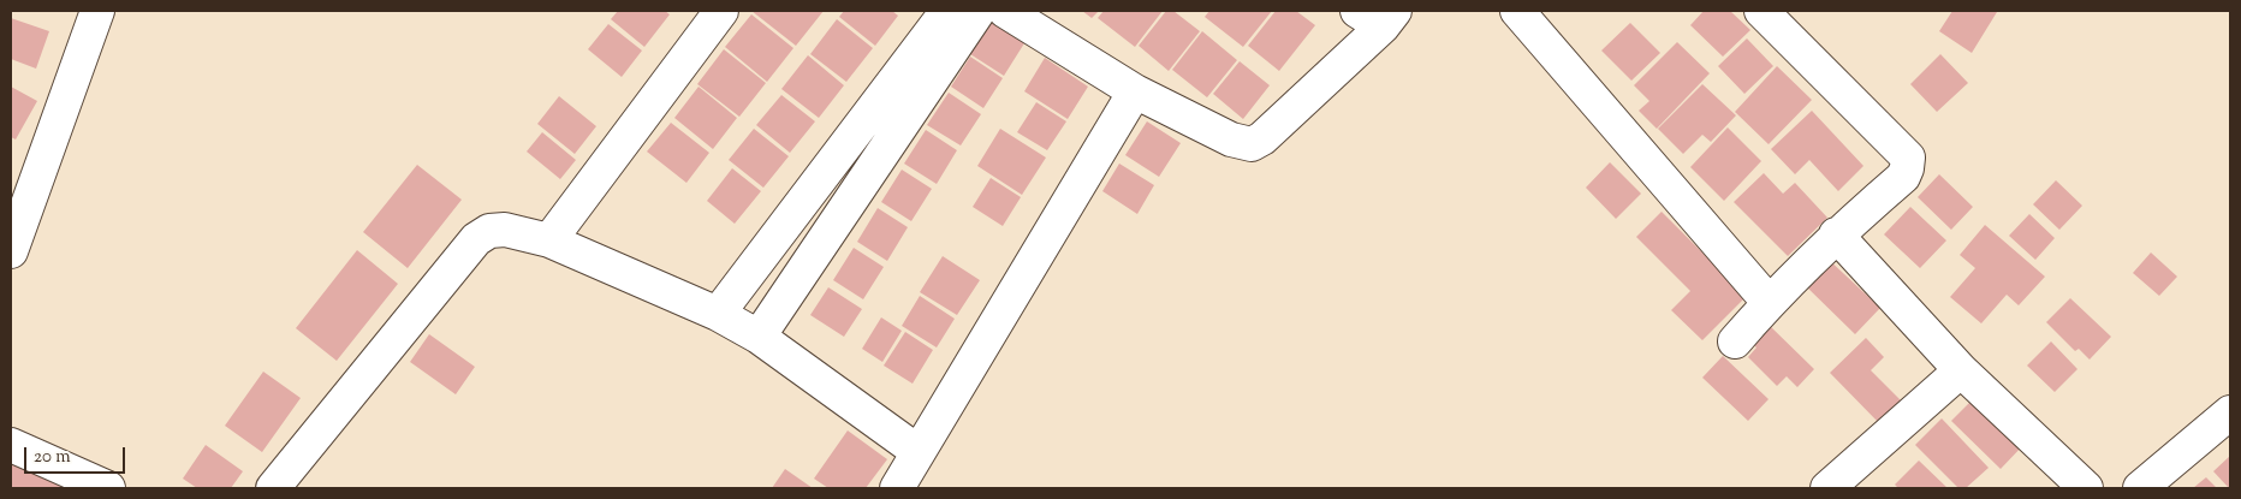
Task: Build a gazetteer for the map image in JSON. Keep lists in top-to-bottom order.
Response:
{
  "scale_bar": "20 m"
}
